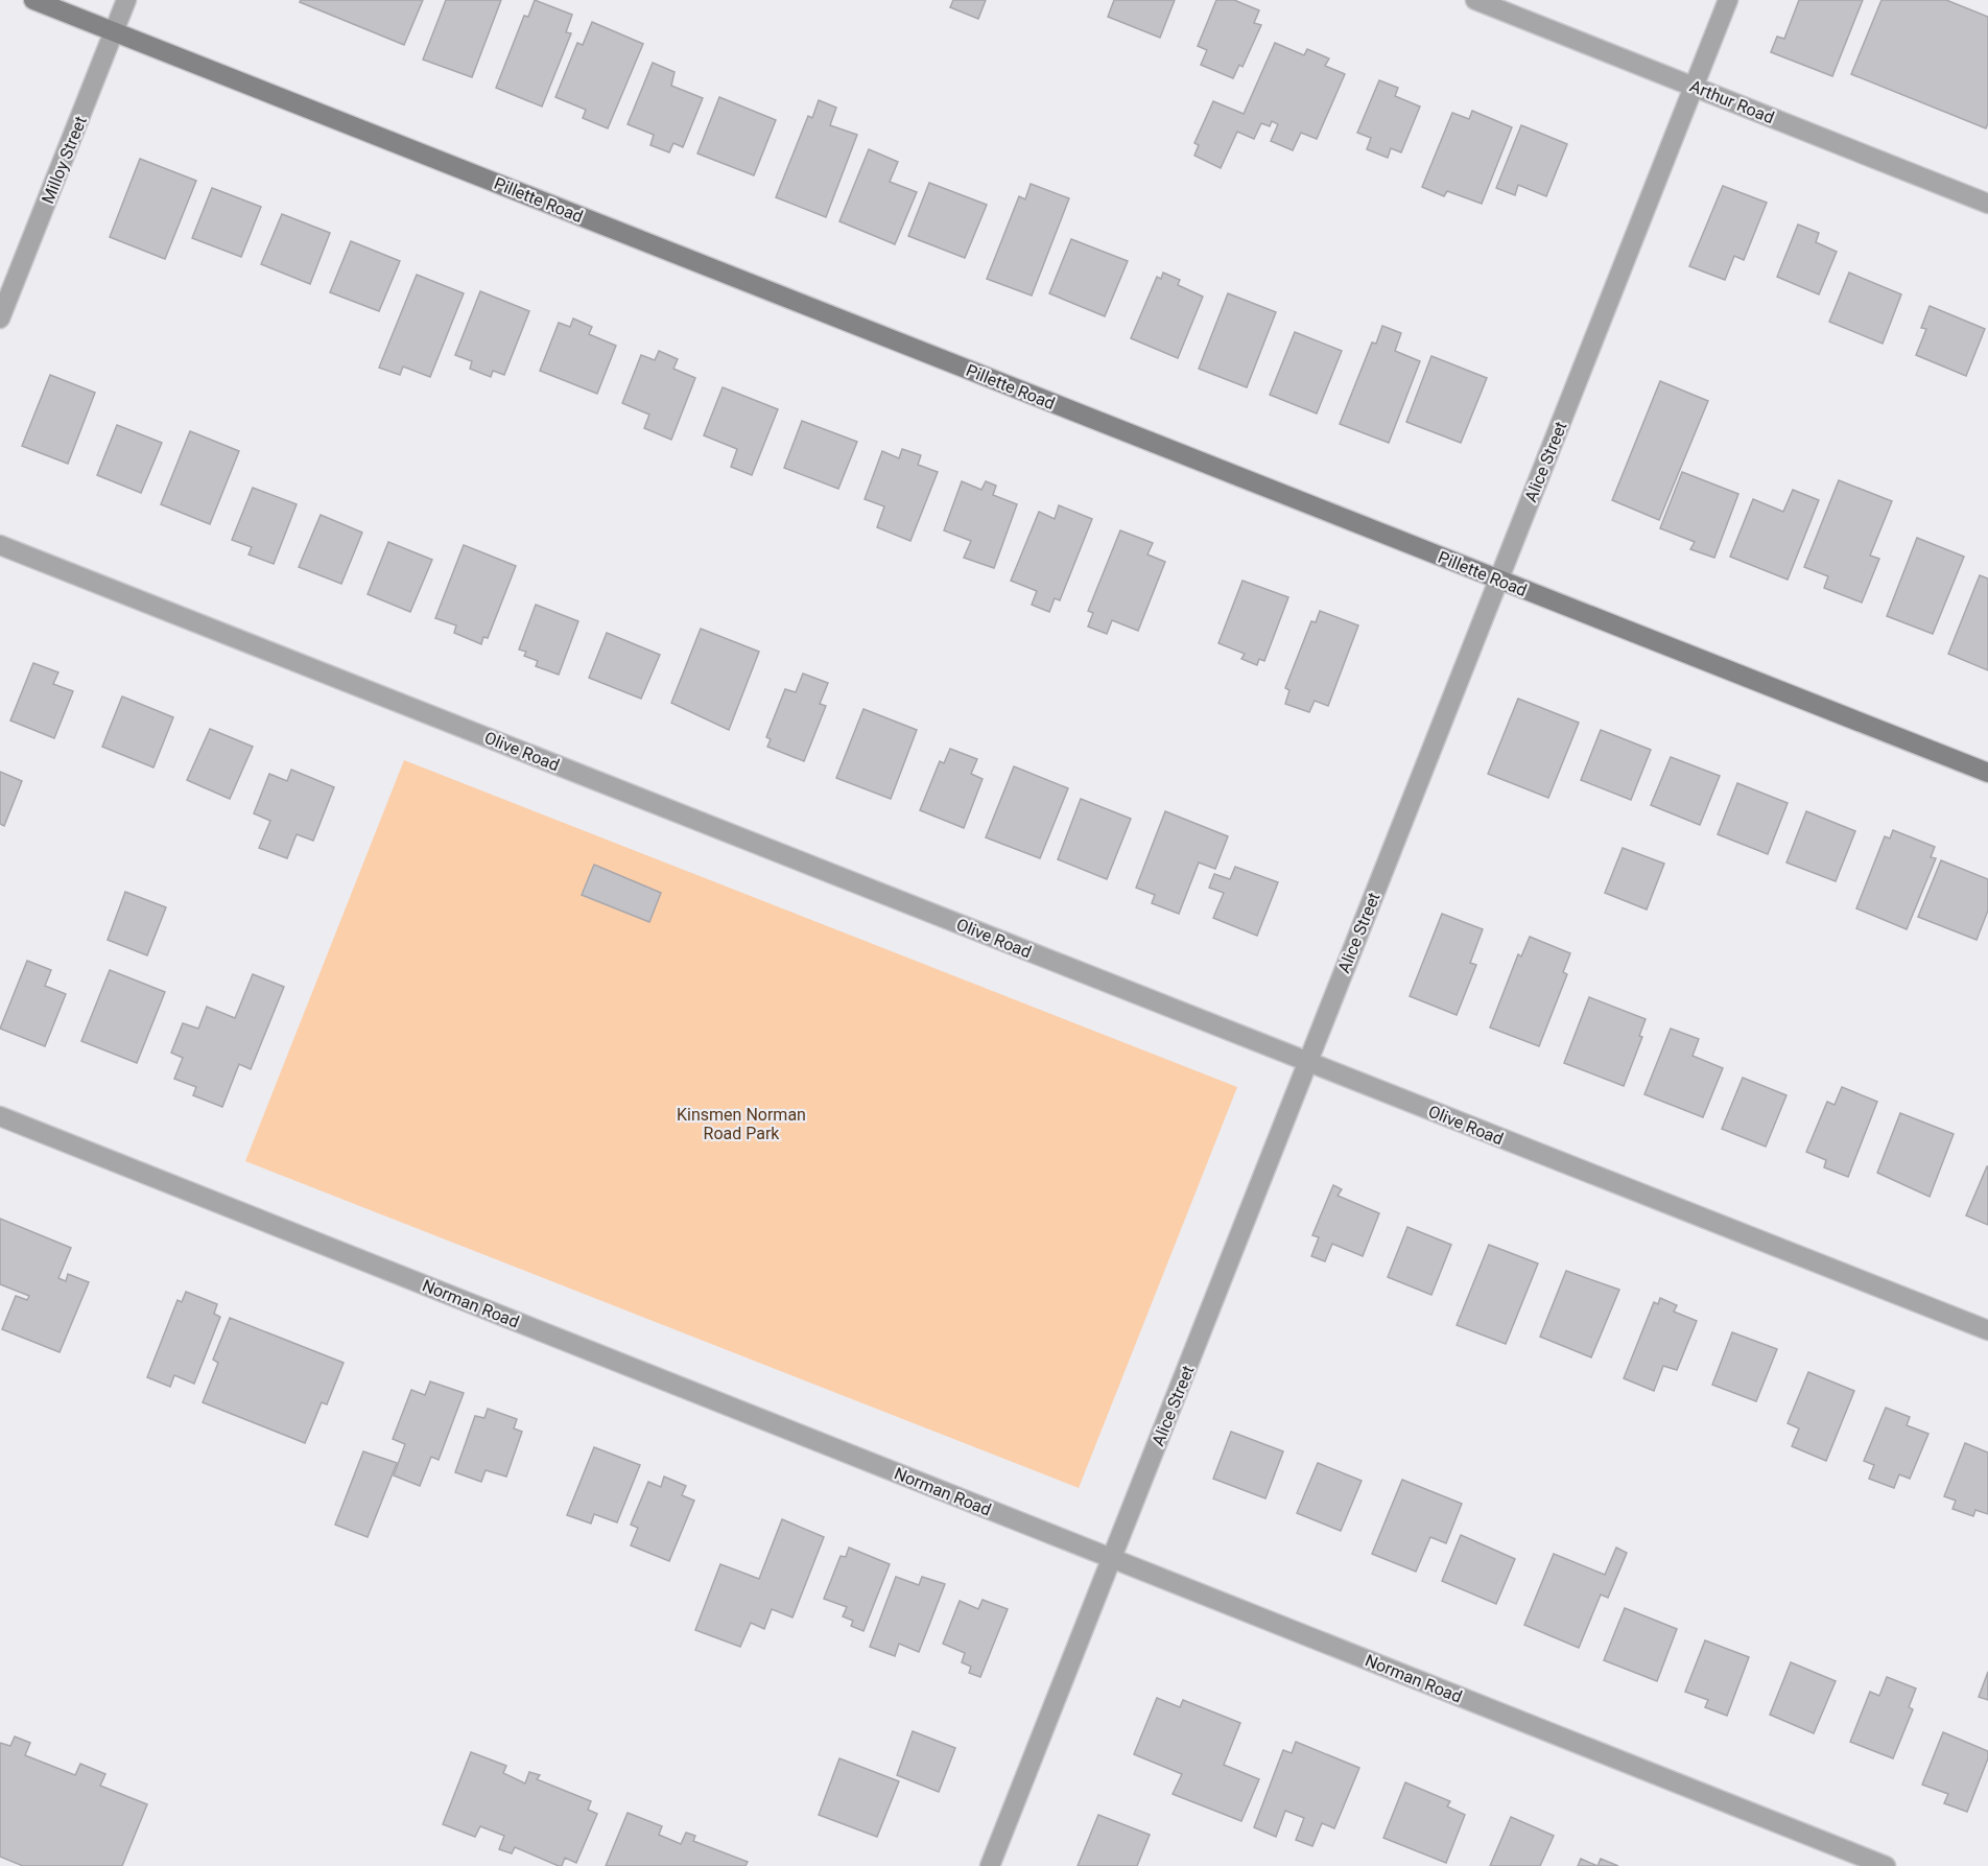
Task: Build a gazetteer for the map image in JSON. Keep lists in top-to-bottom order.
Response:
{
  "streets": {
    "street": [
      "Arthur Road",
      "Milloy Street",
      "Pillette Road",
      "Alice Street",
      "Olive Road",
      "Norman Road"
    ]
  },
  "crossings": [
    ["Arthur Road", "Alice Street"],
    ["Milloy Street", "Pillette Road"],
    ["Pillette Road", "Alice Street"],
    ["Alice Street", "Olive Road"],
    ["Alice Street", "Norman Road"]
  ],
  "parks": ["Kinsmen Norman Road Park"]
}
